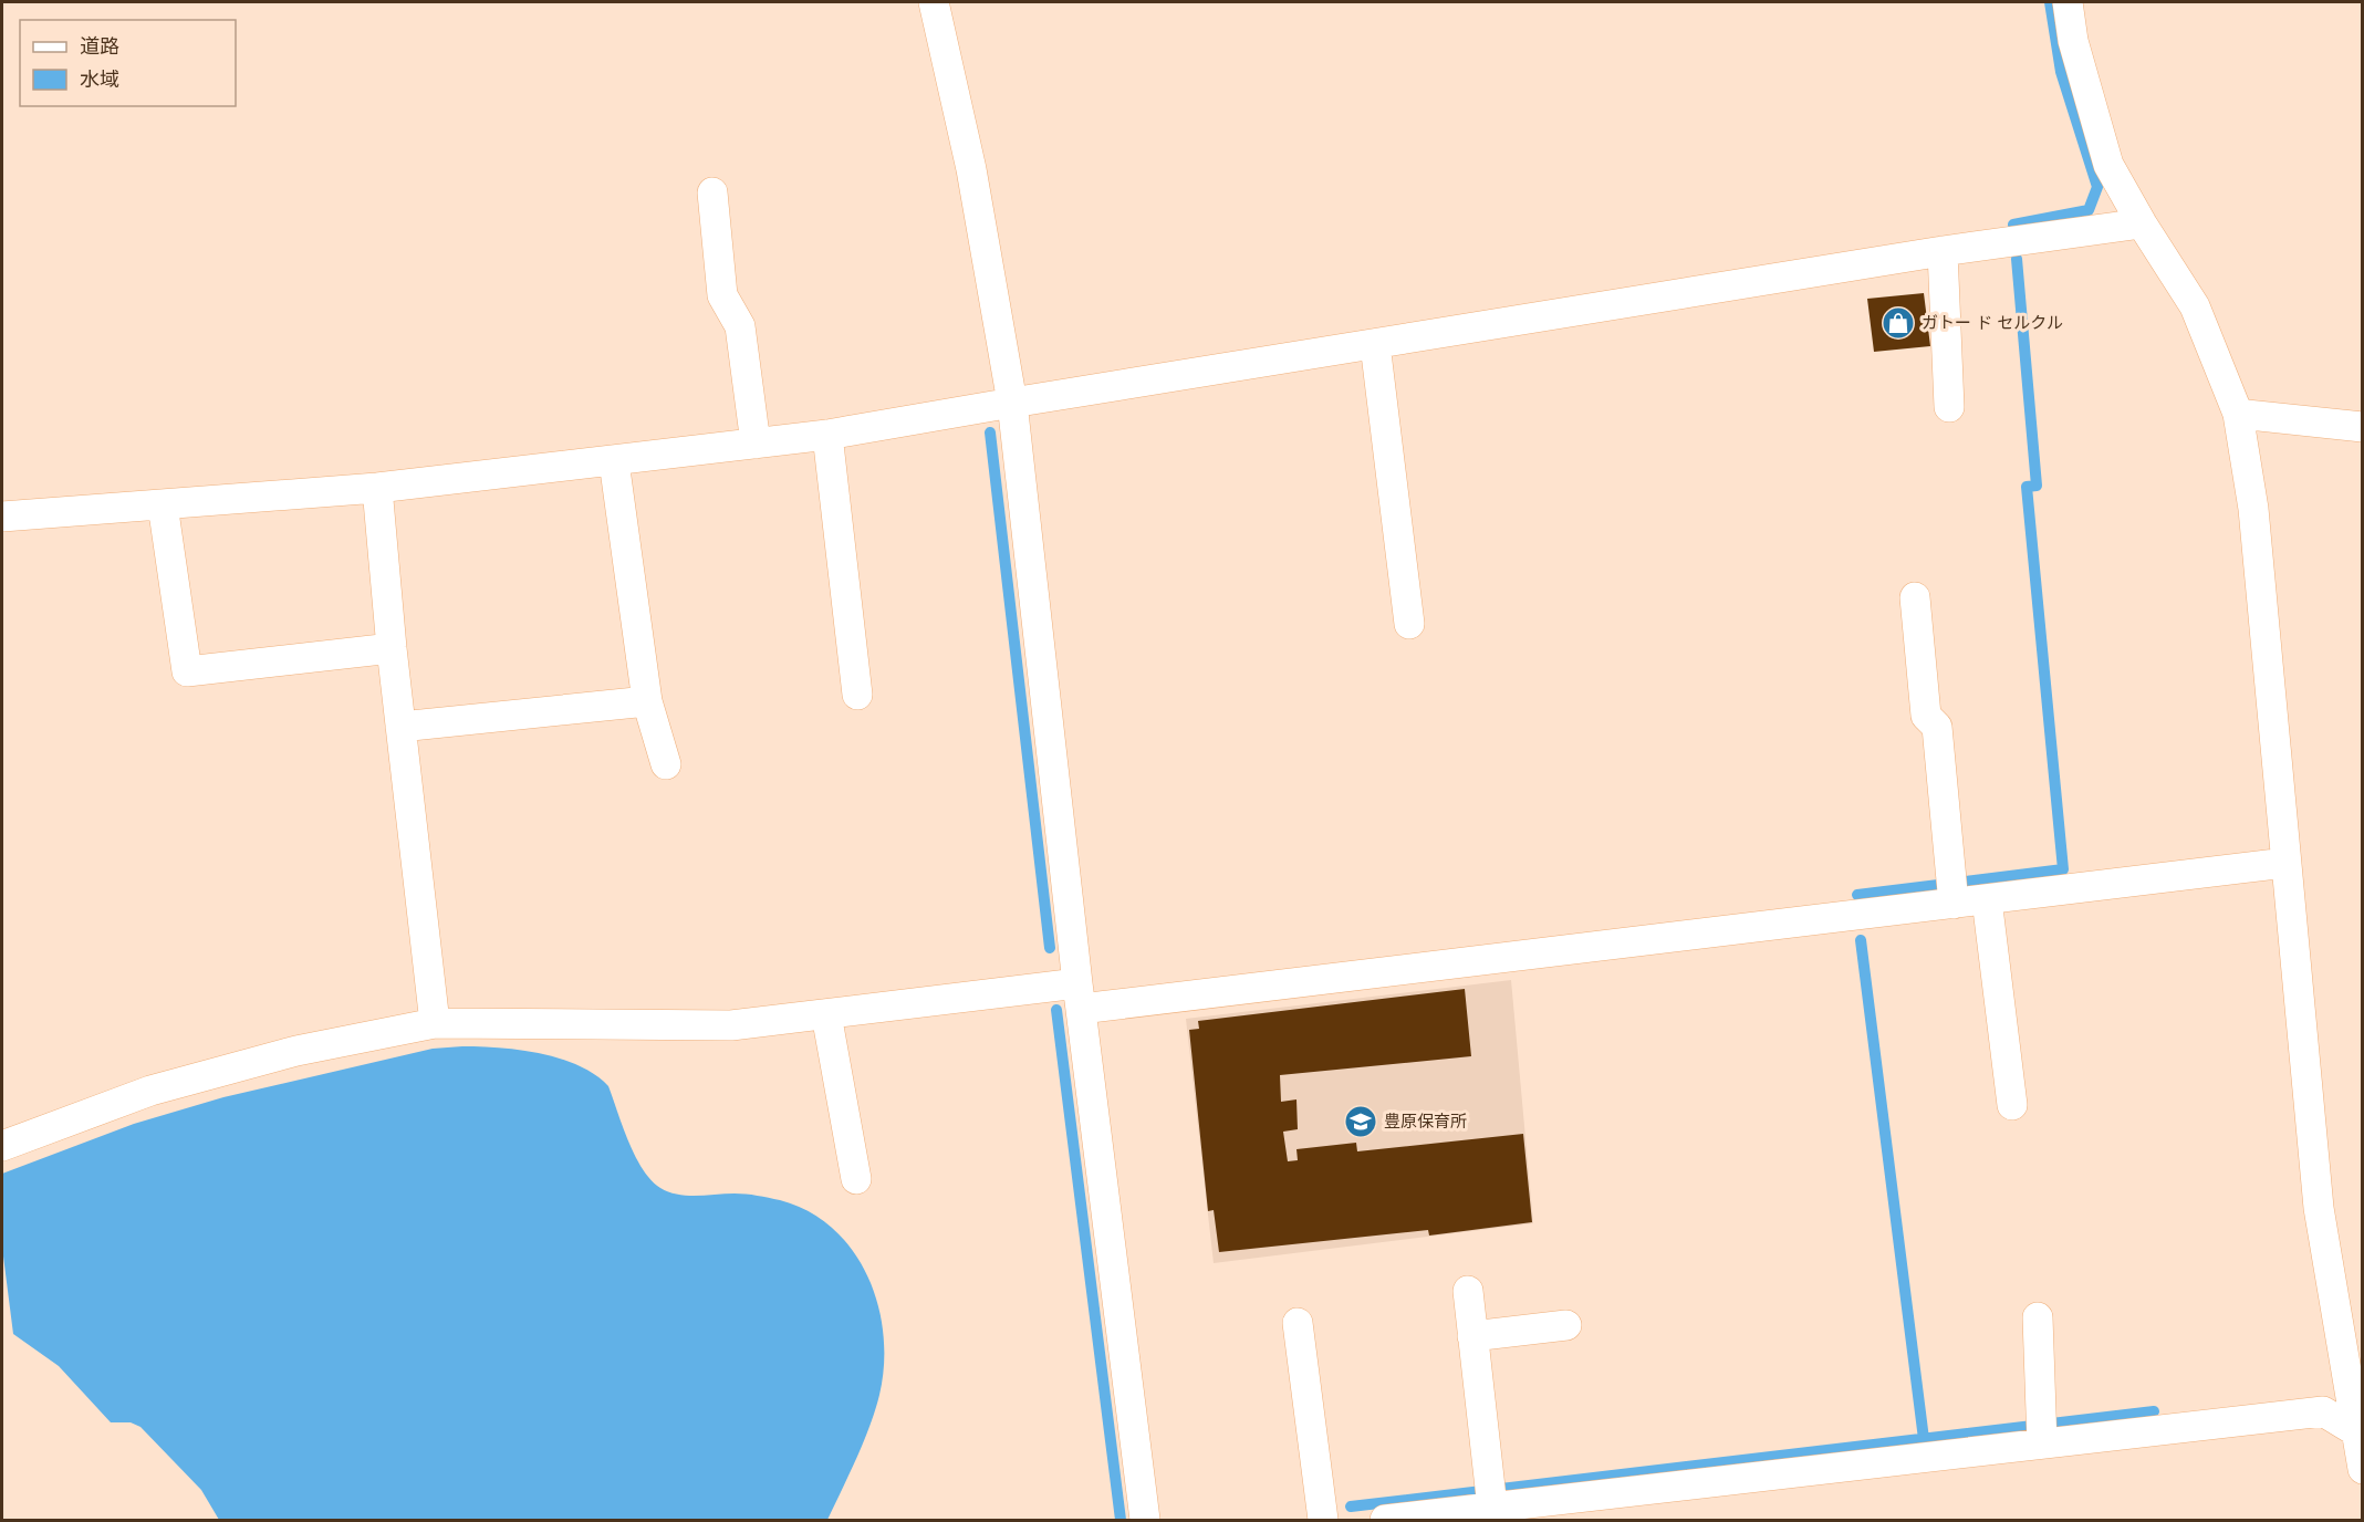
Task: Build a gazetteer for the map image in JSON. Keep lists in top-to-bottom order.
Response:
{
  "places": {
    "shop": ["ガトー ド セルクル"],
    "school or university": ["豊原保育所"]
  },
  "legend": ["道路", "水域"]
}
